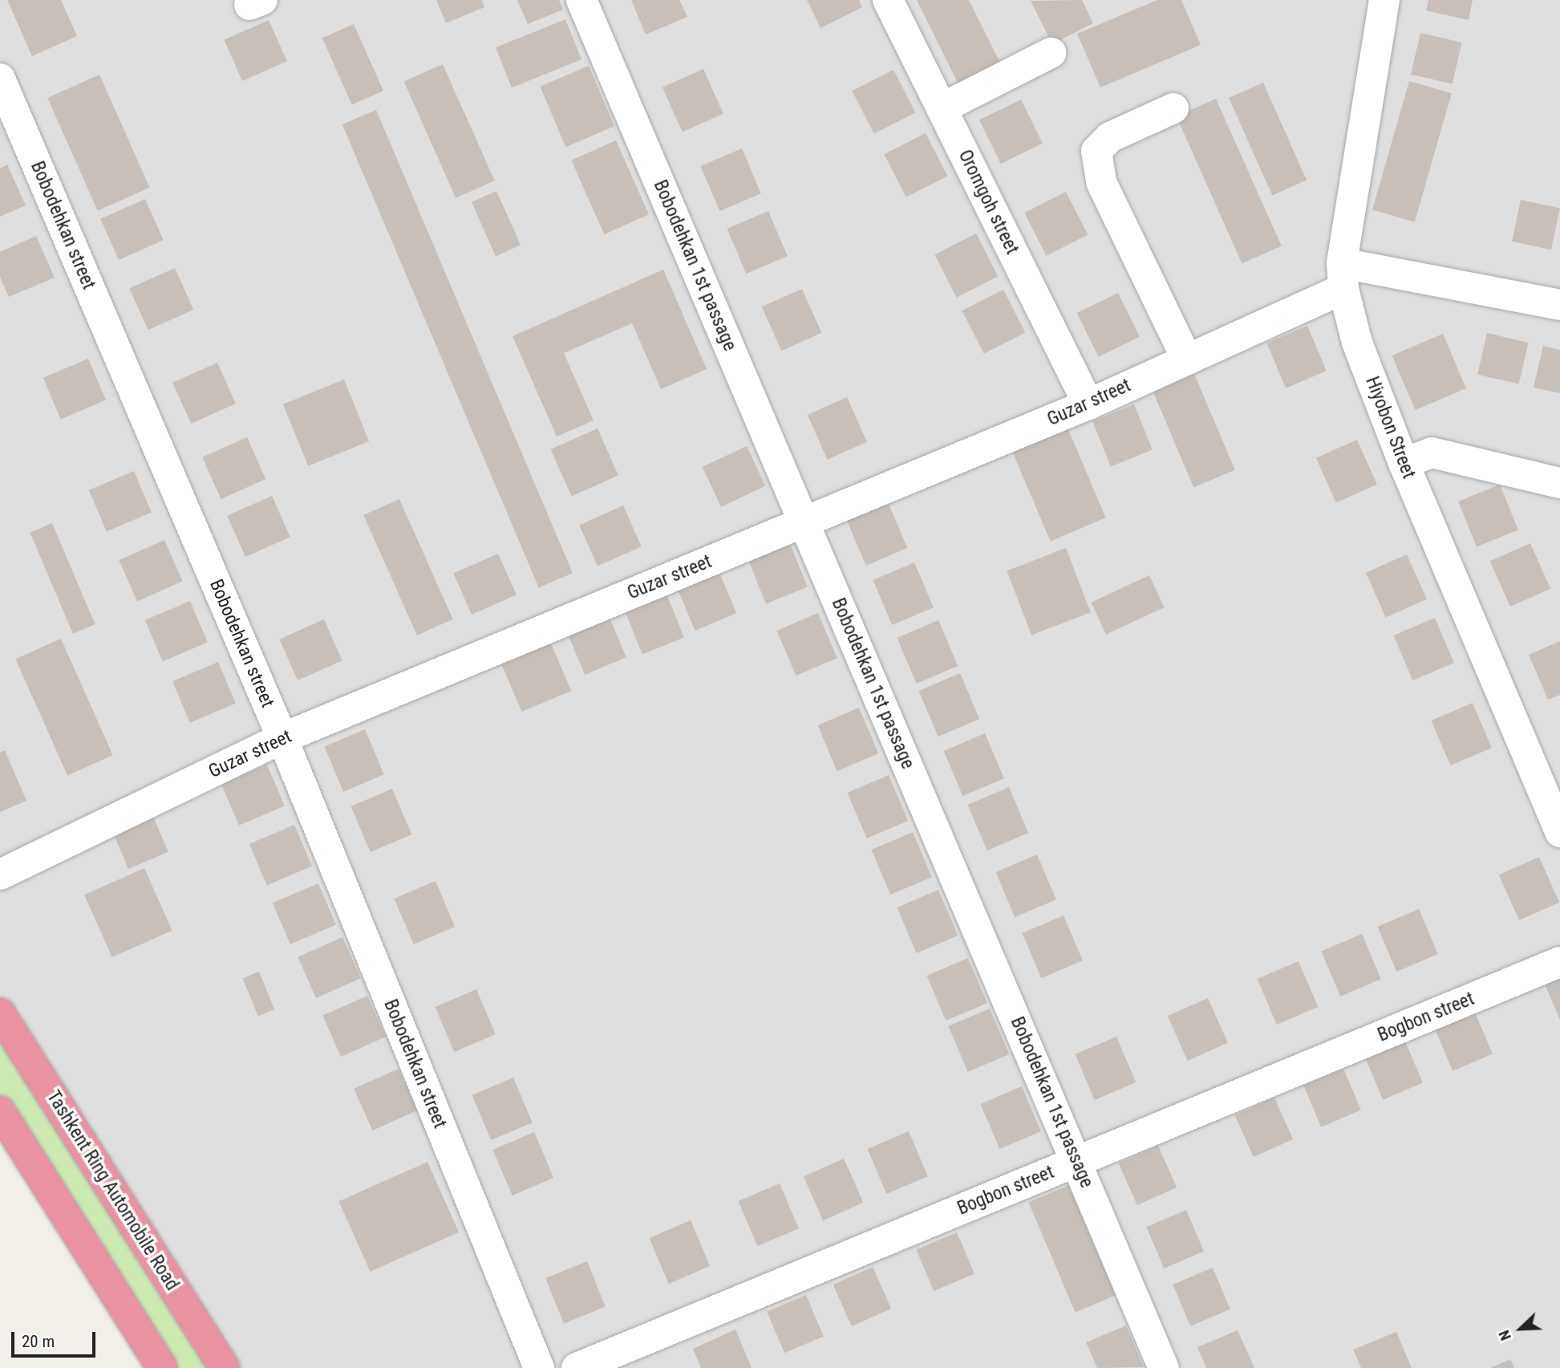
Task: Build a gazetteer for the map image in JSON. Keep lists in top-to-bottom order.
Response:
{
  "streets": {
    "highway": ["Tashkent Ring Automobile Road"],
    "street": [
      "Oromgoh street",
      "Bobodehkan street",
      "Bobodehkan 1st passage",
      "Guzar street",
      "Hiyobon Street",
      "Bogbon street"
    ]
  },
  "crossings": [
    ["Oromgoh street", "Guzar street"],
    ["Bobodehkan street", "Guzar street"],
    ["Bobodehkan 1st passage", "Guzar street"],
    ["Bobodehkan 1st passage", "Bogbon street"],
    ["Guzar street", "Hiyobon Street"]
  ],
  "scale_bar": "20 m",
  "north": "bottom left"
}
